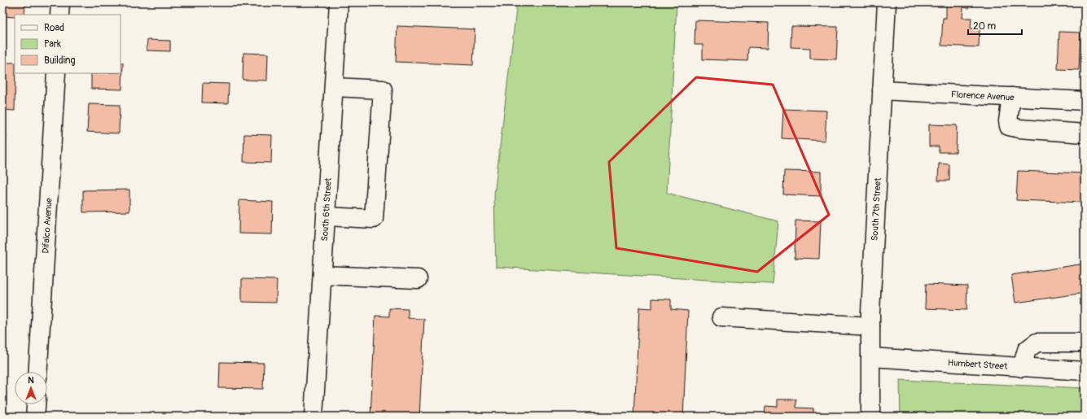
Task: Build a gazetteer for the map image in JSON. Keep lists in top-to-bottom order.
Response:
{
  "streets": {
    "street": [
      "Florence Avenue",
      "South 7th Street",
      "South 6th Street",
      "Difalco Avenue",
      "Humbert Street"
    ]
  },
  "crossings": [
    ["Florence Avenue", "South 7th Street"],
    ["South 7th Street", "Humbert Street"]
  ],
  "legend": ["Road", "Park", "Building"],
  "scale_bar": "20 m",
  "north": "top"
}
